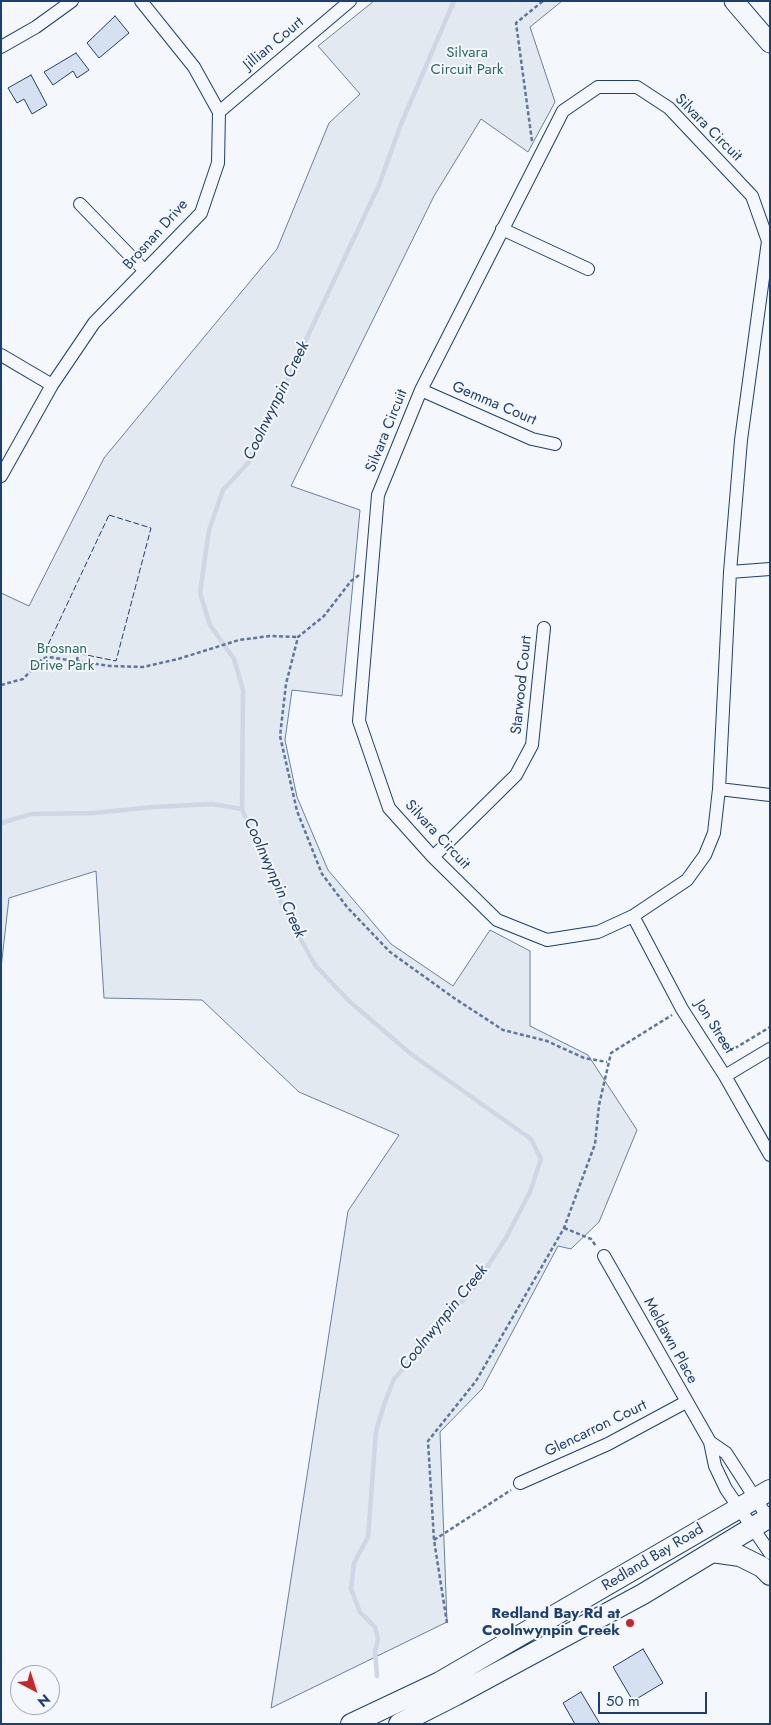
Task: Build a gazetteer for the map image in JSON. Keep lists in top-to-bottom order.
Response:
{
  "streets": {
    "main road": ["Redland Bay Road"],
    "street": [
      "Jillian Court",
      "Silvara Circuit",
      "Brosnan Drive",
      "Gemma Court",
      "Starwood Court",
      "Jon Street",
      "Meldawn Place",
      "Glencarron Court"
    ]
  },
  "crossings": [
    ["Jillian Court", "Brosnan Drive"],
    ["Silvara Circuit", "Gemma Court"],
    ["Silvara Circuit", "Starwood Court"],
    ["Silvara Circuit", "Jon Street"],
    ["Meldawn Place", "Glencarron Court"],
    ["Meldawn Place", "Redland Bay Road"]
  ],
  "water": ["Coolnwynpin Creek"],
  "parks": ["Silvara Circuit Park", "Brosnan Drive Park"],
  "places": ["Redland Bay Rd at Coolnwynpin Creek"],
  "scale_bar": "50 m",
  "north": "bottom right"
}
